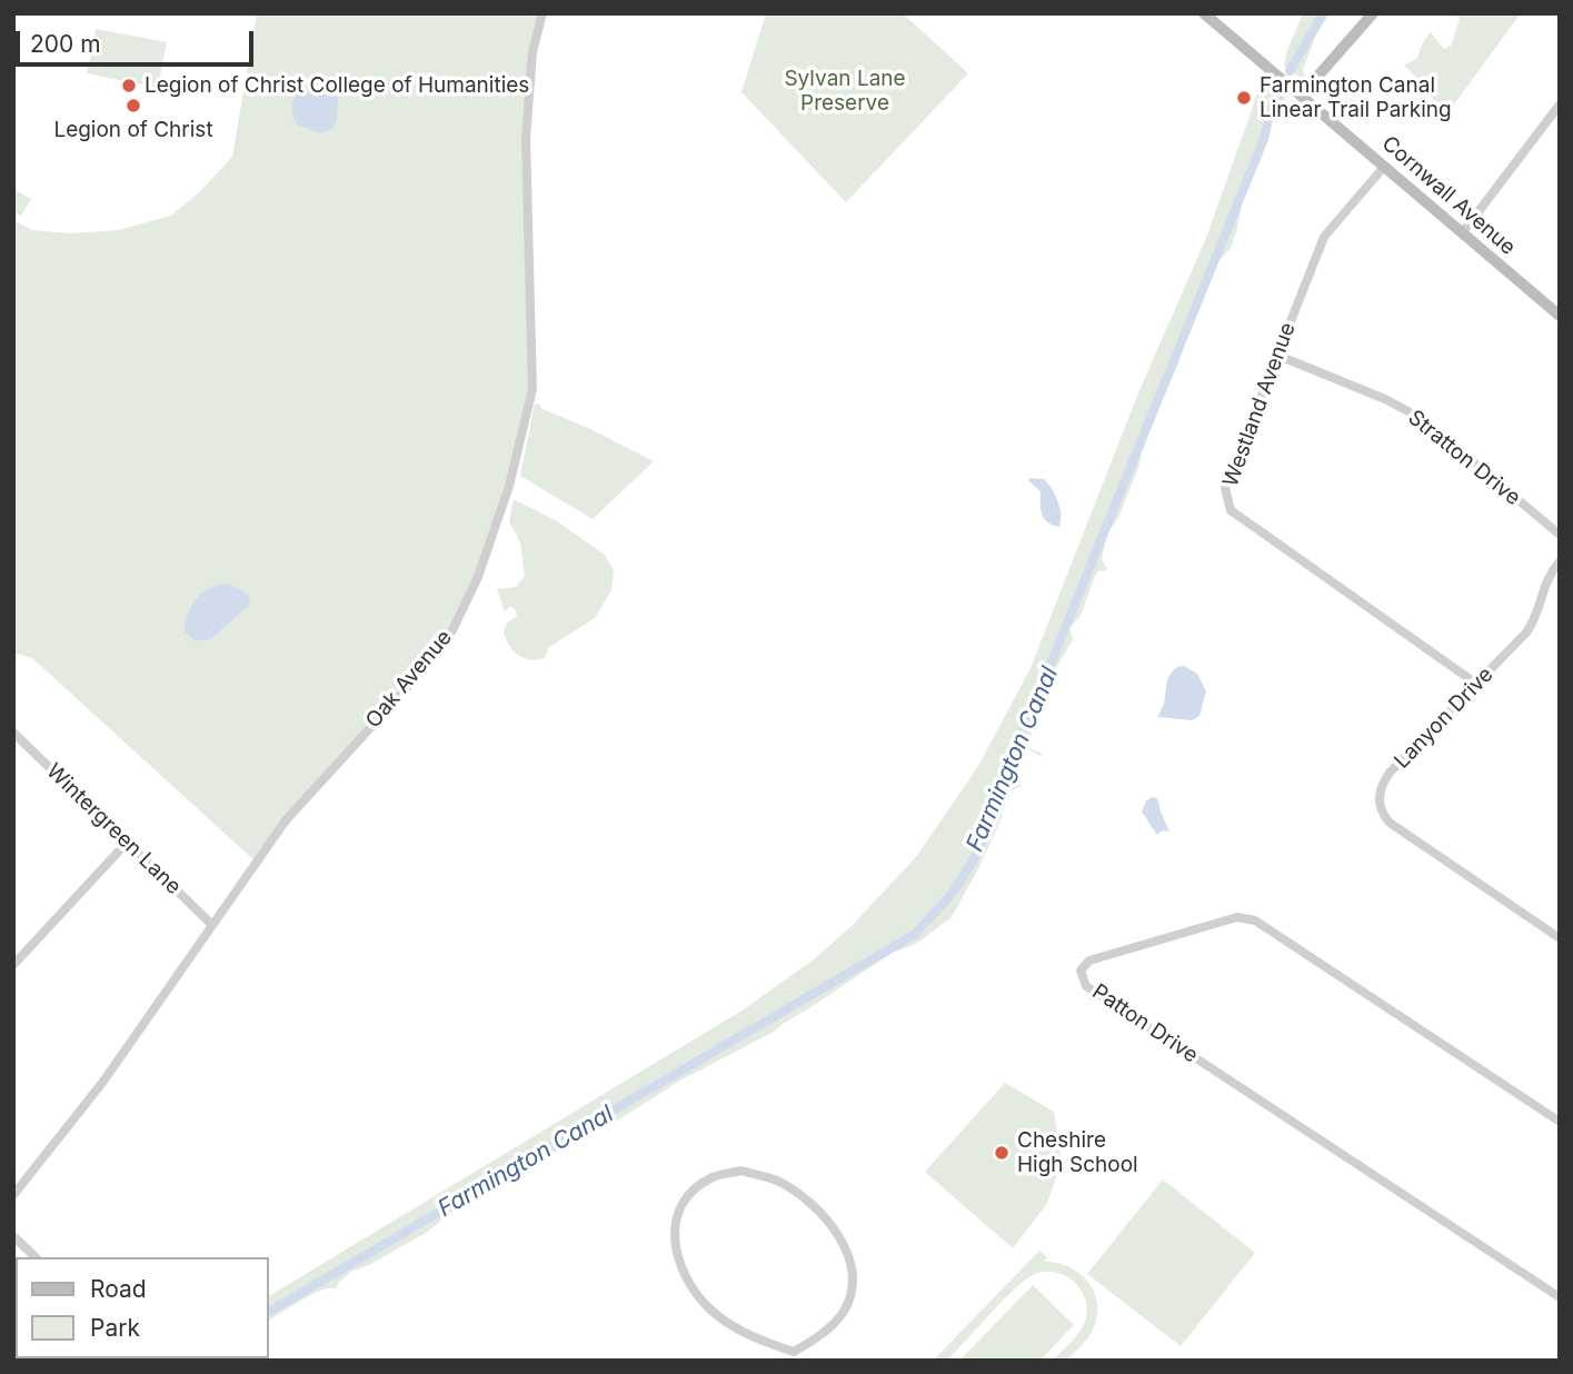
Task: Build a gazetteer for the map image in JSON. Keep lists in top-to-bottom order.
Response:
{
  "streets": {
    "street": [
      "Cornwall Avenue",
      "Westland Avenue",
      "Stratton Drive",
      "Oak Avenue",
      "Lanyon Drive",
      "Wintergreen Lane",
      "Patton Drive"
    ]
  },
  "crossings": [
    ["Cornwall Avenue", "Westland Avenue"],
    ["Westland Avenue", "Stratton Drive"],
    ["Westland Avenue", "Lanyon Drive"],
    ["Oak Avenue", "Wintergreen Lane"]
  ],
  "water": ["Farmington Canal"],
  "parks": ["Sylvan Lane Preserve"],
  "places": [
    "Legion of Christ College of Humanities",
    "Farmington Canal Linear Trail Parking",
    "Legion of Christ",
    "Cheshire High School"
  ],
  "legend": ["Road", "Park"],
  "scale_bar": "200 m"
}
